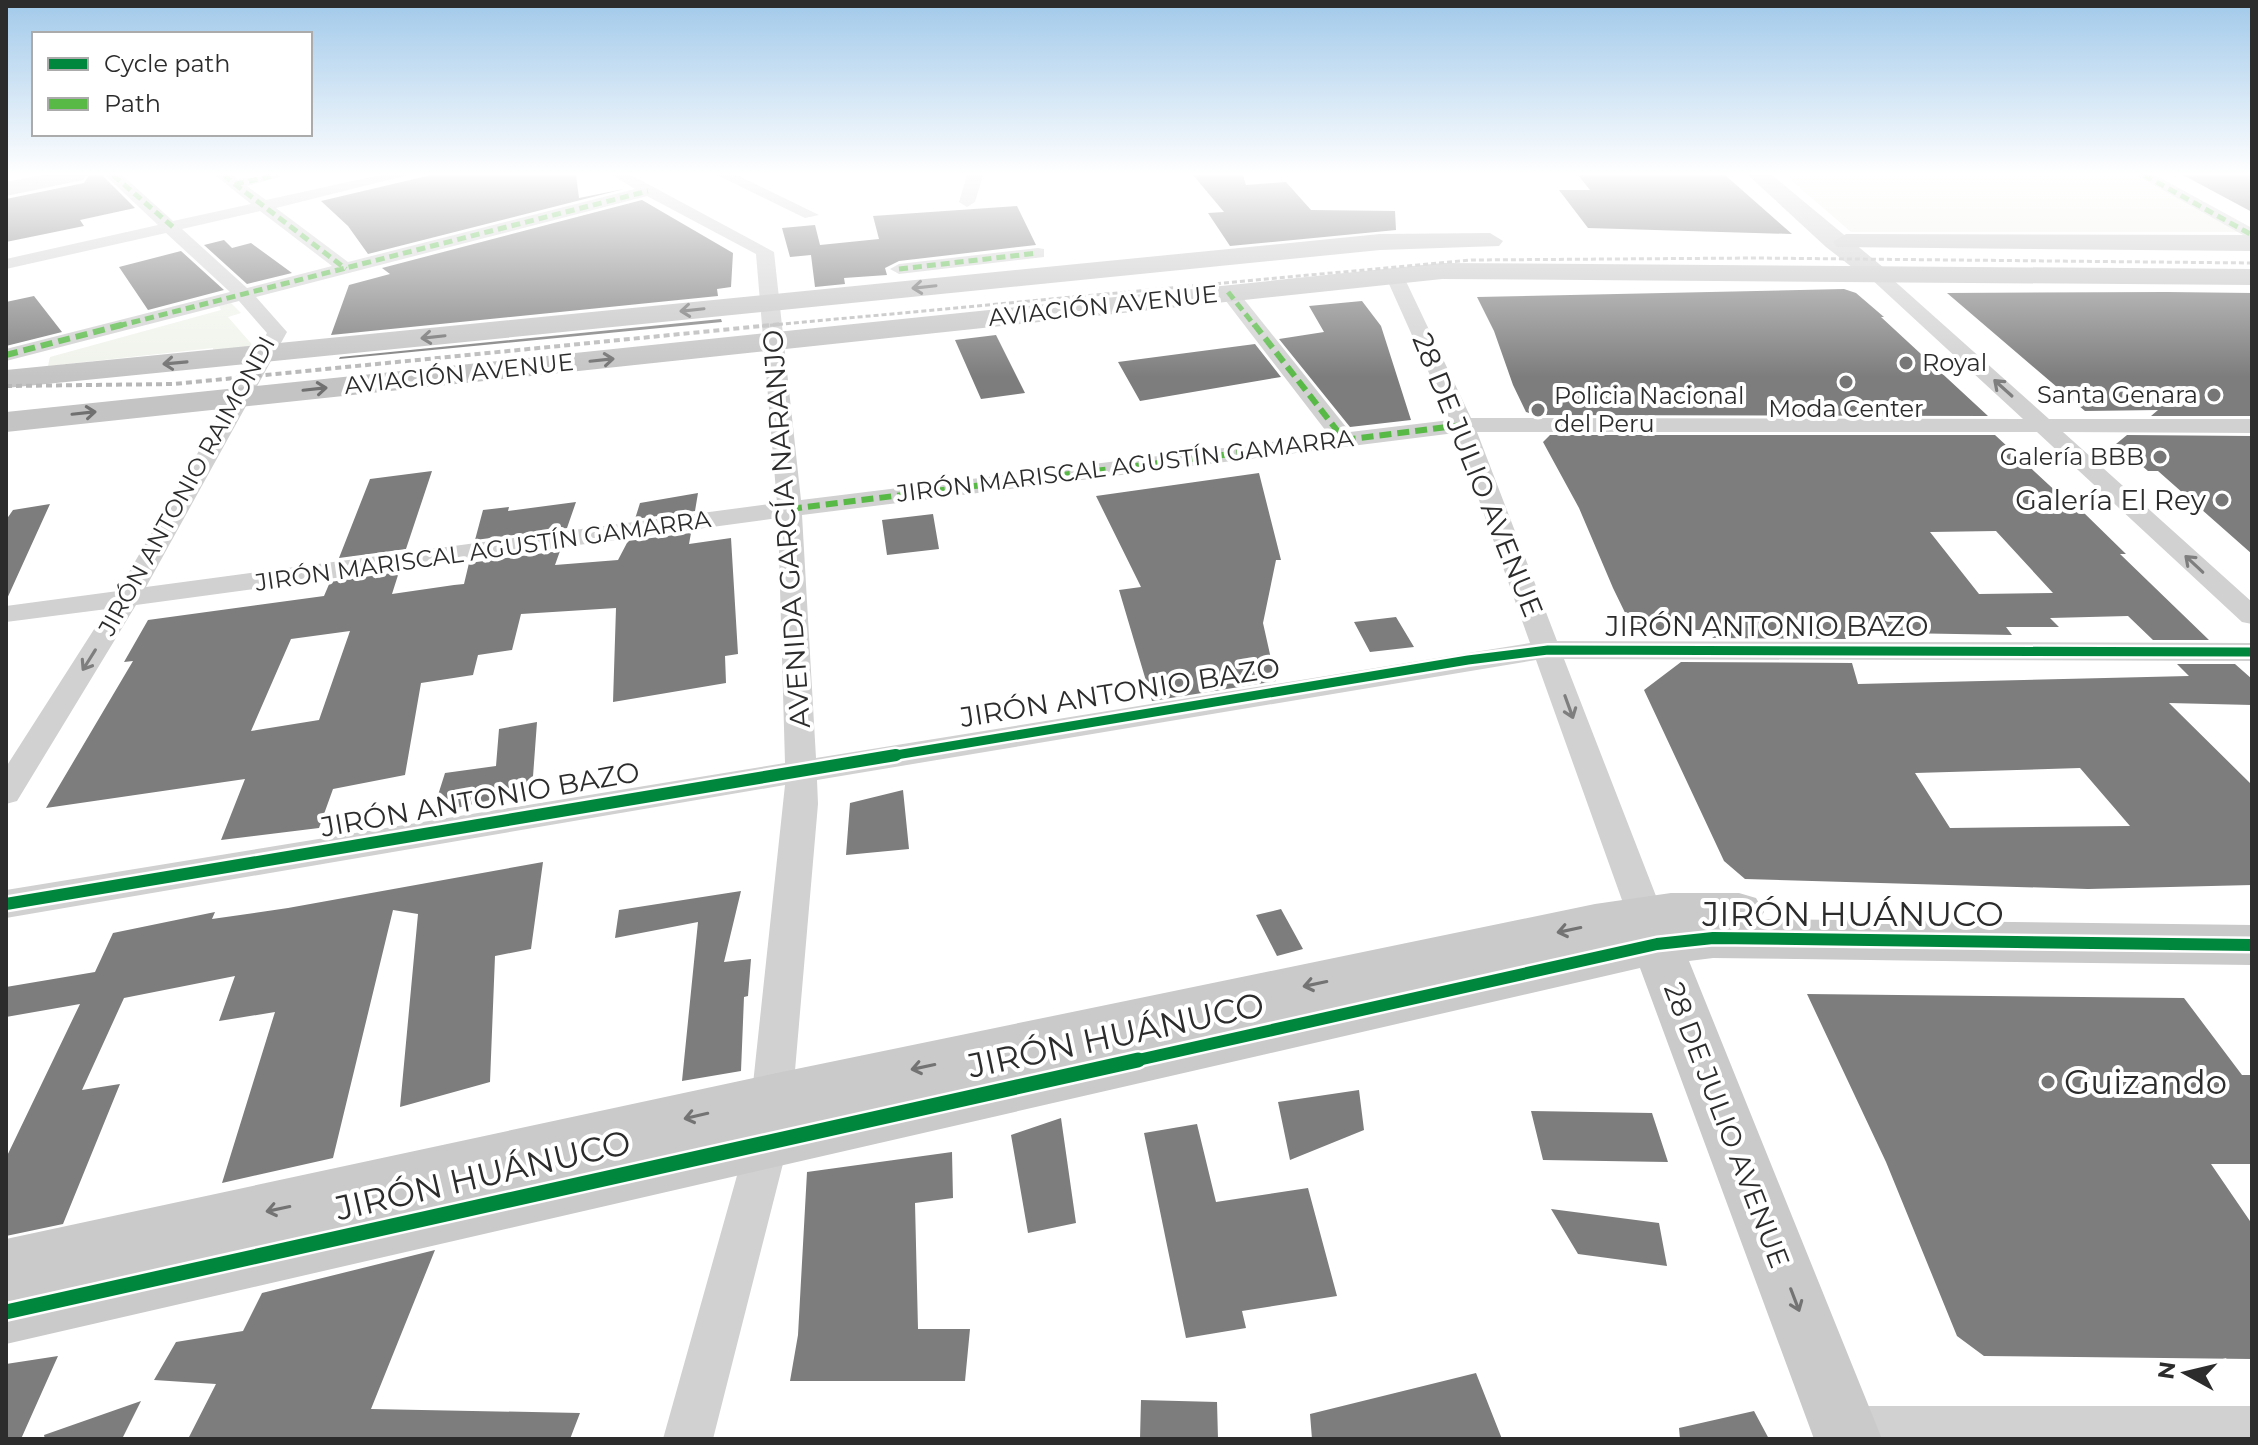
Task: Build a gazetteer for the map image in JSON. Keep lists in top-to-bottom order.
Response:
{
  "streets": {
    "main road": ["AVIACIÓN AVENUE", "28 DE JULIO AVENUE"],
    "street": [
      "JIRÓN MARISCAL AGUSTÍN GAMARRA",
      "JIRÓN ANTONIO RAIMONDI",
      "AVENIDA GARCÍA NARANJO",
      "JIRÓN ANTONIO BAZO",
      "JIRÓN HUÁNUCO"
    ]
  },
  "crossings": [
    ["AVIACIÓN AVENUE", "28 DE JULIO AVENUE"],
    ["AVIACIÓN AVENUE", "JIRÓN ANTONIO RAIMONDI"],
    ["AVIACIÓN AVENUE", "AVENIDA GARCÍA NARANJO"],
    ["JIRÓN MARISCAL AGUSTÍN GAMARRA", "28 DE JULIO AVENUE"],
    ["JIRÓN MARISCAL AGUSTÍN GAMARRA", "JIRÓN ANTONIO RAIMONDI"],
    ["JIRÓN MARISCAL AGUSTÍN GAMARRA", "AVENIDA GARCÍA NARANJO"],
    ["28 DE JULIO AVENUE", "JIRÓN ANTONIO BAZO"],
    ["28 DE JULIO AVENUE", "JIRÓN HUÁNUCO"],
    ["AVENIDA GARCÍA NARANJO", "JIRÓN ANTONIO BAZO"],
    ["AVENIDA GARCÍA NARANJO", "JIRÓN HUÁNUCO"]
  ],
  "one_way": ["28 DE JULIO AVENUE"],
  "places": [
    "Royal",
    "Moda Center",
    "Santa Genara",
    "Policia Nacional del Peru",
    "Galería BBB",
    "Galería El Rey",
    "Guizando"
  ],
  "legend": ["Cycle path", "Path"],
  "north": "left"
}
